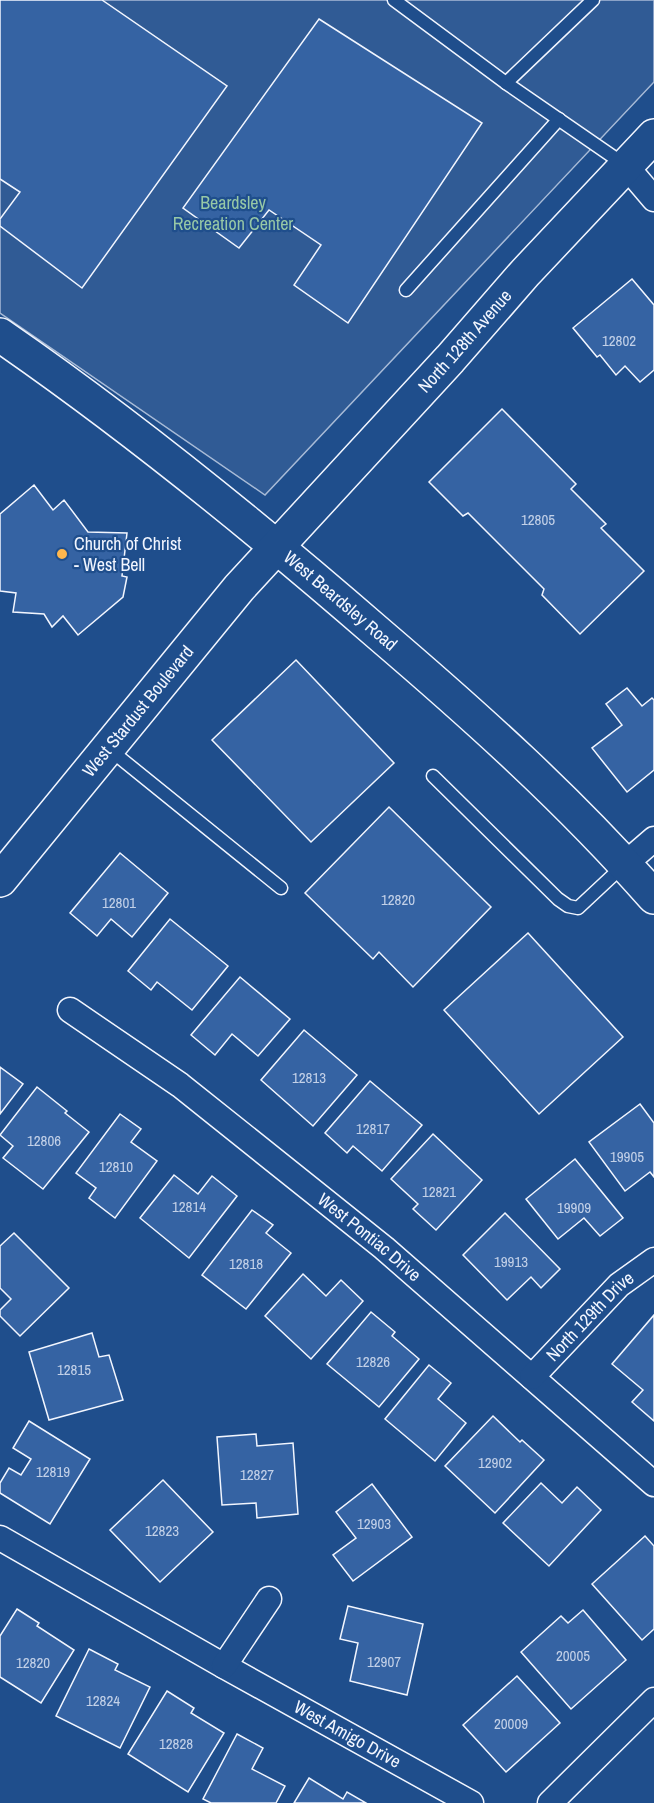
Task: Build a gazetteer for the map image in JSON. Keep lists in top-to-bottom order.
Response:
{
  "streets": {
    "street": [
      "North 128th Avenue",
      "West Beardsley Road",
      "West Stardust Boulevard",
      "West Pontiac Drive",
      "North 129th Drive",
      "West Amigo Drive"
    ]
  },
  "crossings": [
    ["North 128th Avenue", "West Beardsley Road"],
    ["North 128th Avenue", "West Stardust Boulevard"],
    ["West Beardsley Road", "West Stardust Boulevard"],
    ["West Pontiac Drive", "North 129th Drive"]
  ],
  "parks": ["Beardsley Recreation Center"],
  "places": ["Church of Christ - West Bell"],
  "house_numbers": [
    "12802",
    "12805",
    "12820",
    "12801",
    "12813",
    "12817",
    "12806",
    "19905",
    "12810",
    "12821",
    "12814",
    "19909",
    "19913",
    "12818",
    "12826",
    "12815",
    "12902",
    "12819",
    "12827",
    "12903",
    "12823",
    "20005",
    "12907",
    "12820",
    "12824",
    "20009",
    "12828"
  ]
}
